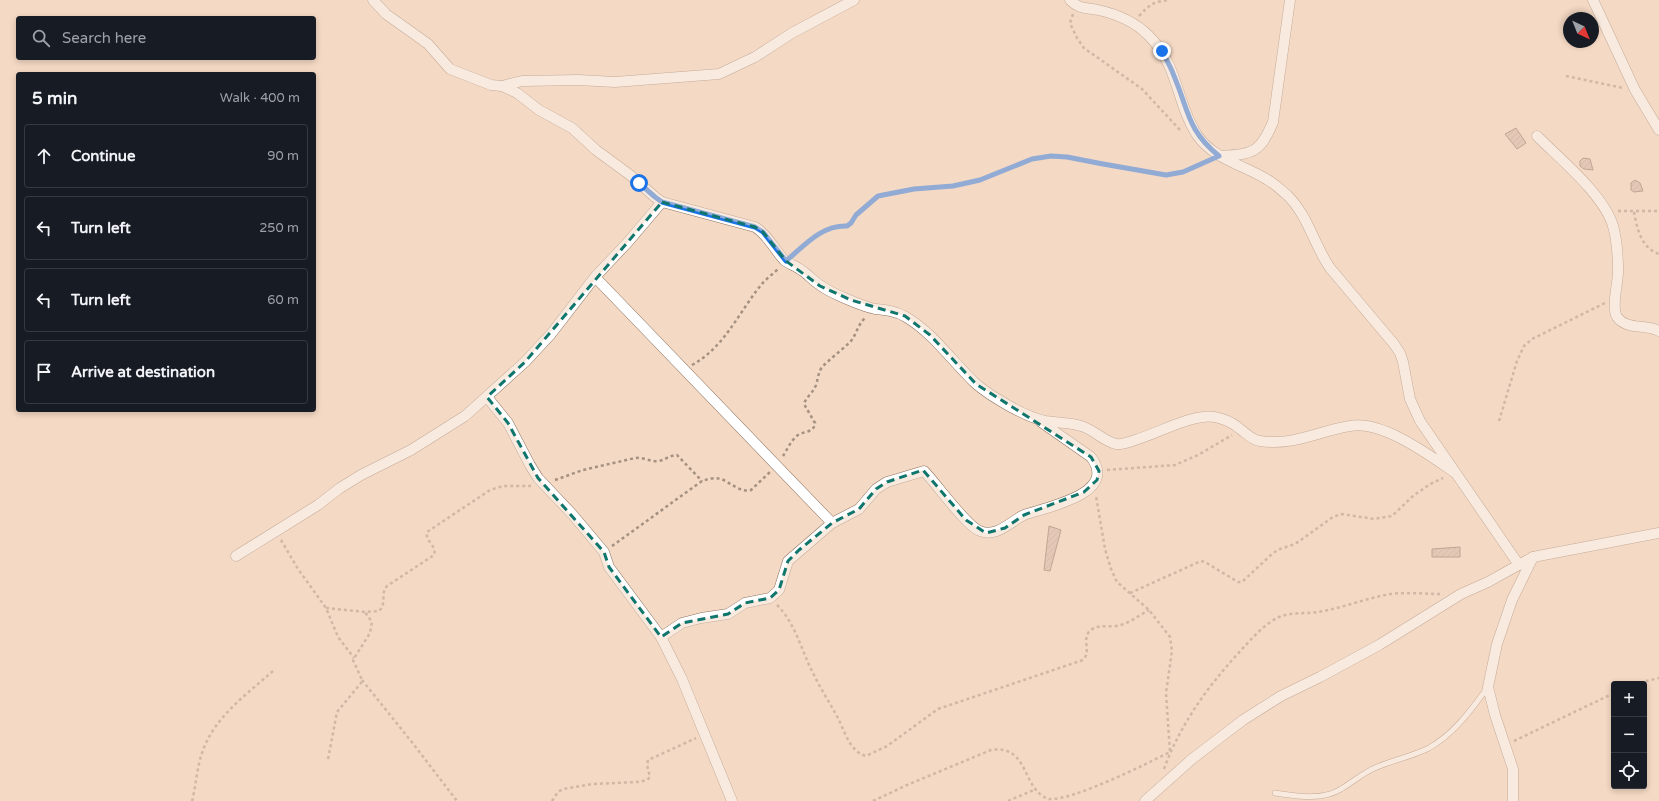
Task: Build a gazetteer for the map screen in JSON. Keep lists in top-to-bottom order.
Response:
{
  "north": "bottom right",
  "page": {
    "search": "Search here",
    "heading": ["5 min", "Walk · 400 m"],
    "list": [
      ["Continue", "90 m"],
      ["Turn left", "250 m"],
      ["Turn left", "60 m"],
      "Arrive at destination"
    ],
    "map_buttons": ["+", "−"]
  }
}
